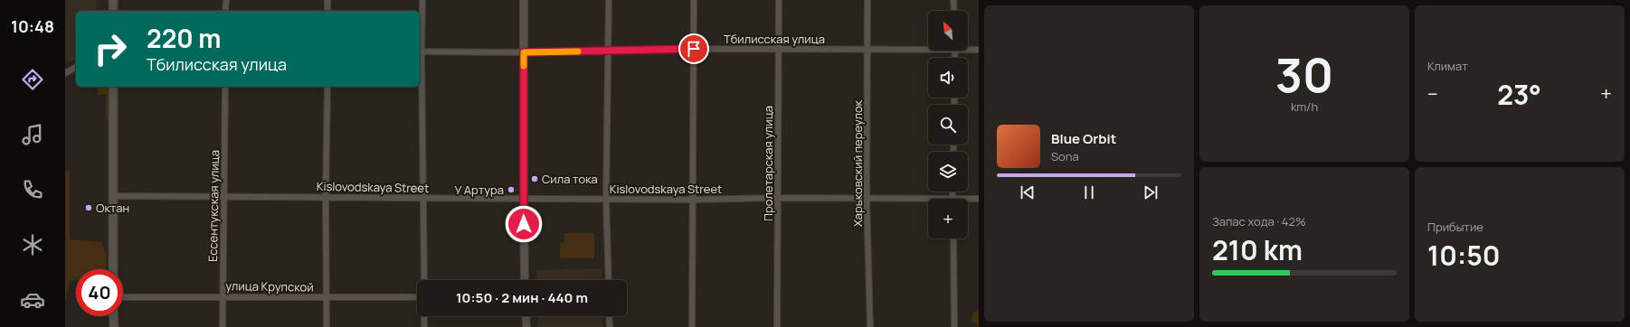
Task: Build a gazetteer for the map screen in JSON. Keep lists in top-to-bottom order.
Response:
{
  "streets": {
    "street": [
      "Тбилисская улица",
      "Пролетарская улица",
      "Харьковский переулок",
      "Kislovodskaya Street",
      "Ессентукская улица",
      "улица Крупской"
    ]
  },
  "crossings": [
    ["Тбилисская улица", "Пролетарская улица"],
    ["Тбилисская улица", "Харьковский переулок"],
    ["Пролетарская улица", "Kislovodskaya Street"],
    ["Харьковский переулок", "Kislovodskaya Street"],
    ["Kislovodskaya Street", "Ессентукская улица"],
    ["Ессентукская улица", "улица Крупской"]
  ],
  "places": ["Сила тока", "У Артура", "Октан"],
  "north": "top left",
  "page": {
    "tabs": "10:48",
    "tile": [
      ["30", "km/h"],
      "Климат",
      ["Запас хода · 42%", "210 km"],
      ["Прибытие", "10:50"]
    ],
    "map_buttons": "+",
    "turn": ["220 m", "Тбилисская улица"],
    "heat": ["−", "23°", "+"],
    "song": ["Blue Orbit", "Sona"],
    "limit": "40",
    "trip": "10:50 · 2 мин · 440 m"
  }
}
